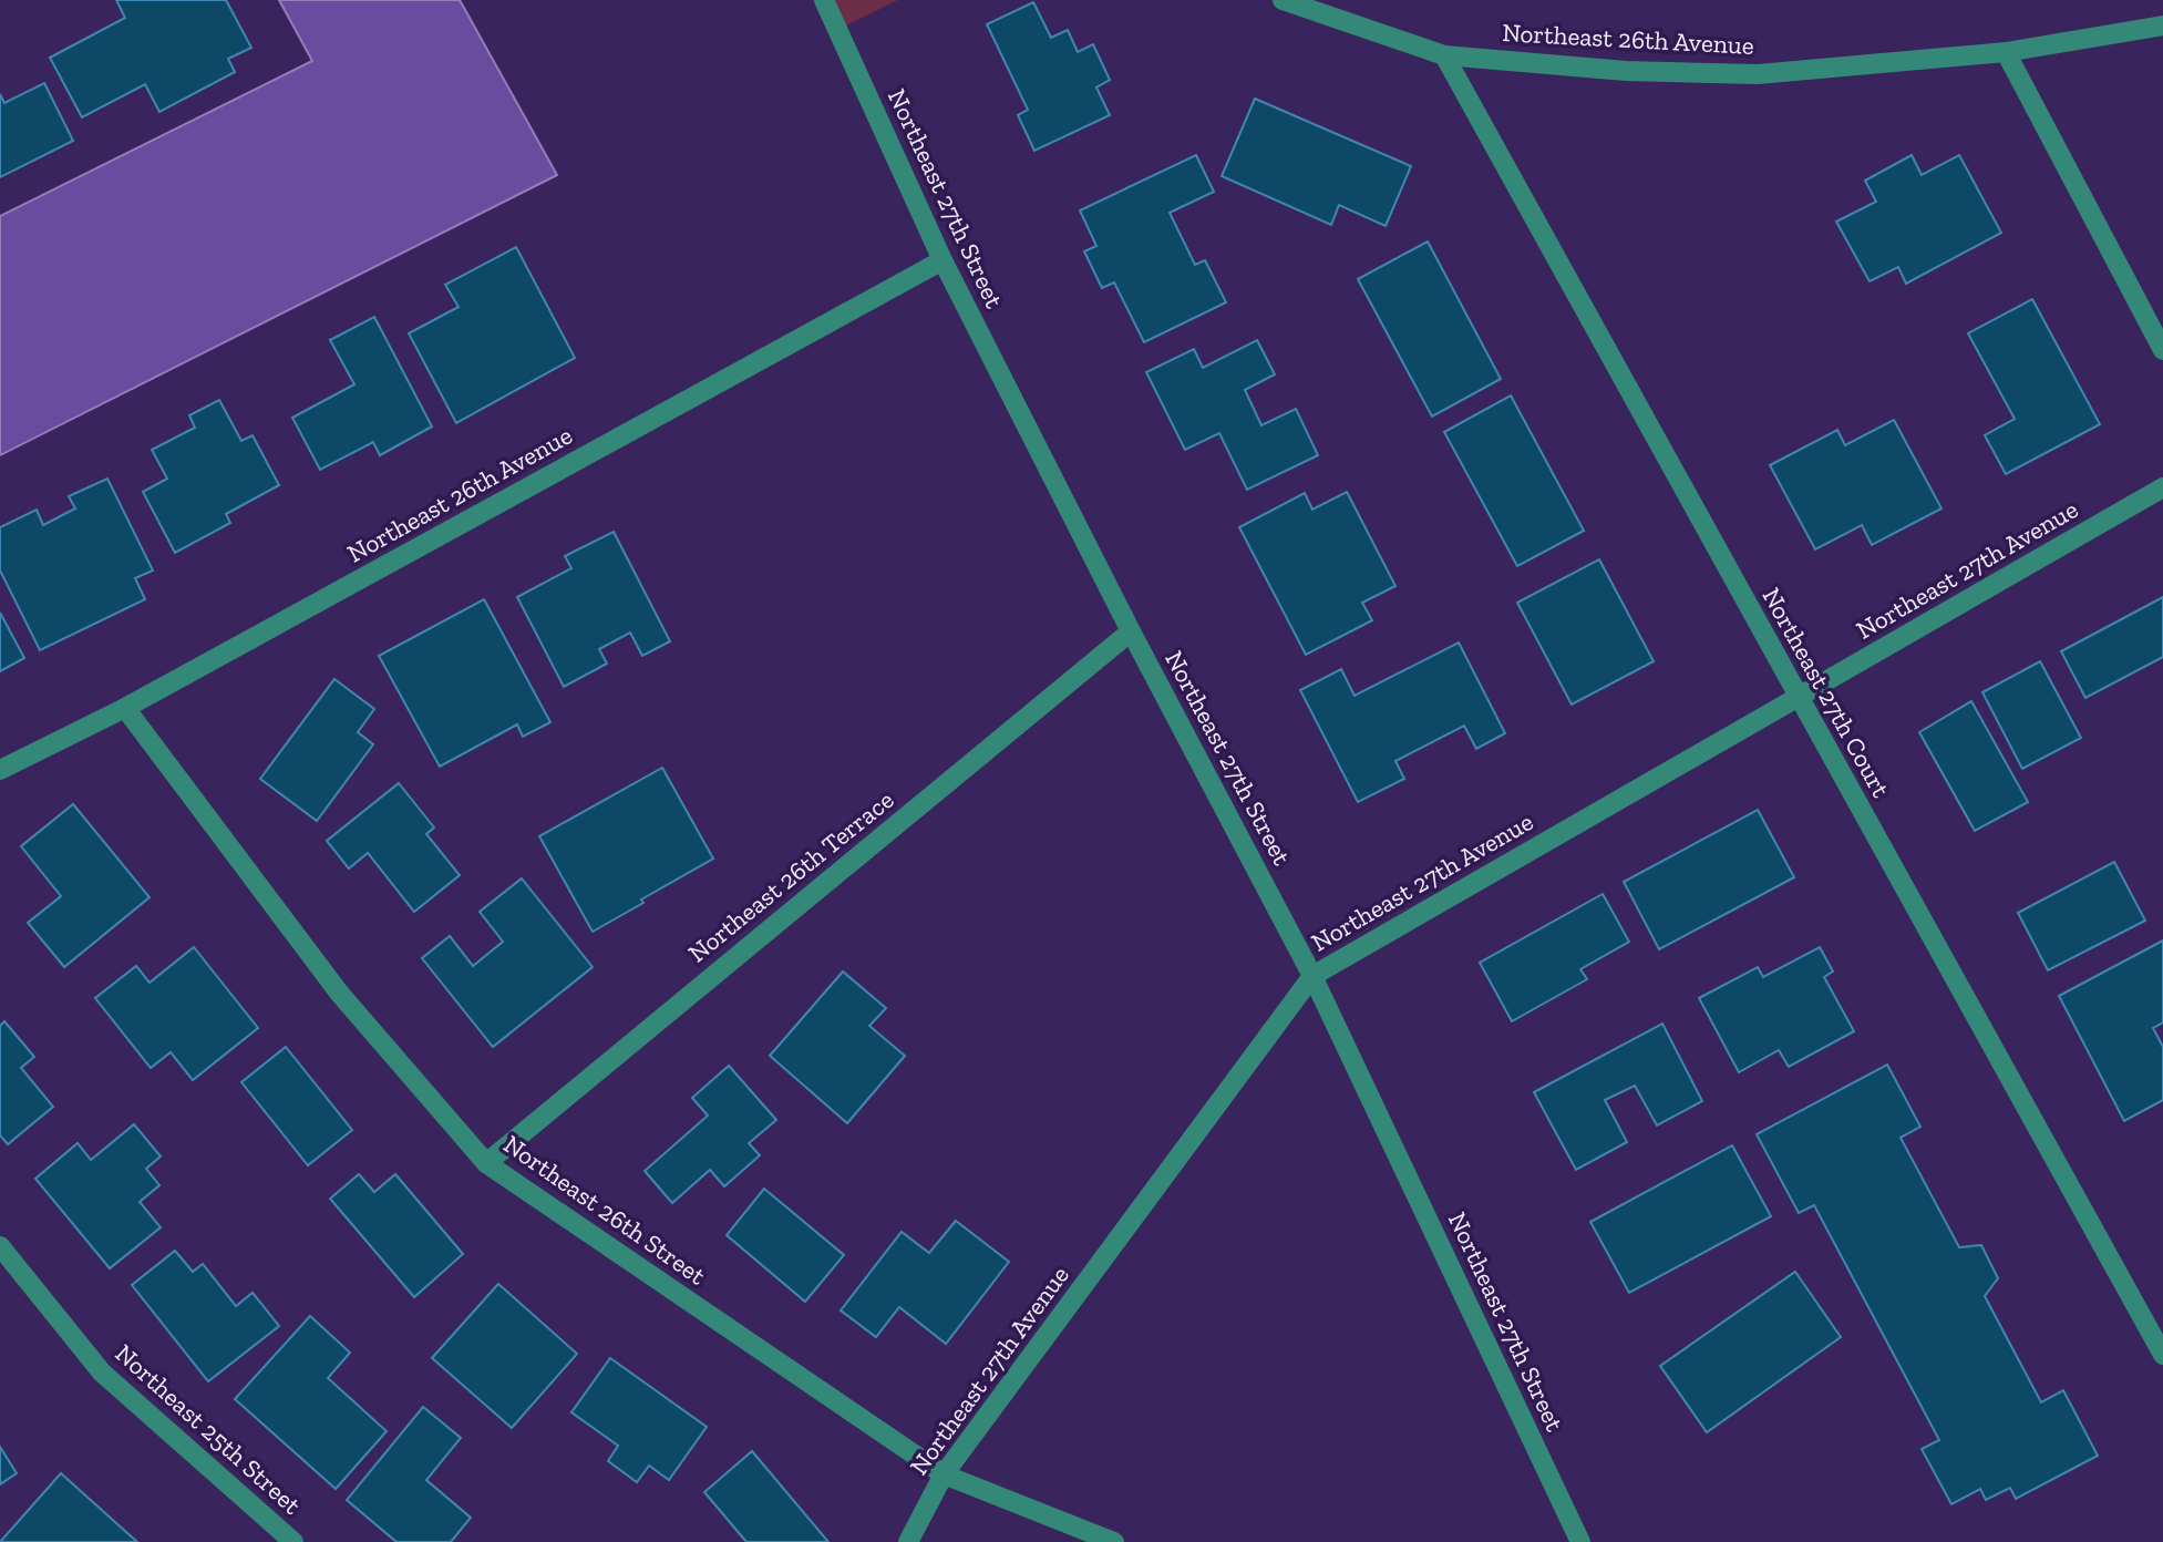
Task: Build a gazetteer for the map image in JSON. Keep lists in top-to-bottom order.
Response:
{
  "streets": {
    "street": [
      "Northeast 26th Avenue",
      "Northeast 27th Street",
      "Northeast 27th Avenue",
      "Northeast 27th Court",
      "Northeast 26th Terrace",
      "Northeast 26th Street",
      "Northeast 25th Street"
    ]
  },
  "crossings": [
    ["Northeast 26th Avenue", "Northeast 27th Street"],
    ["Northeast 26th Avenue", "Northeast 27th Court"],
    ["Northeast 26th Avenue", "Northeast 26th Street"],
    ["Northeast 27th Street", "Northeast 27th Avenue"],
    ["Northeast 27th Street", "Northeast 26th Terrace"],
    ["Northeast 27th Avenue", "Northeast 27th Court"],
    ["Northeast 27th Avenue", "Northeast 26th Street"],
    ["Northeast 26th Terrace", "Northeast 26th Street"]
  ]
}
